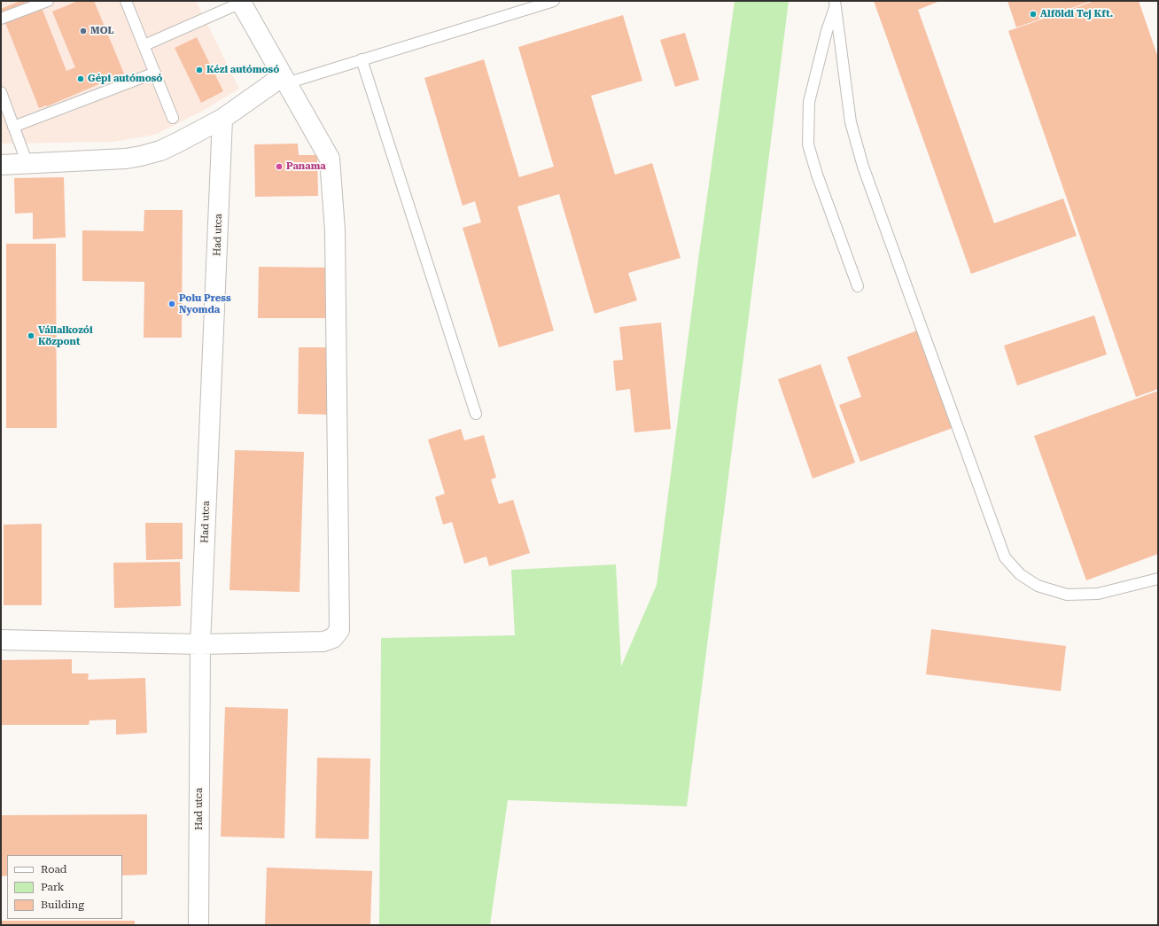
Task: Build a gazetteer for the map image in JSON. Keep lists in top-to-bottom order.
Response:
{
  "streets": {
    "street": ["Had utca"]
  },
  "places": [
    "Alföldi Tej Kft.",
    "MOL",
    "Kézi autómosó",
    "Gépi autómosó",
    "Panama",
    "Polu Press Nyomda",
    "Vállalkozói Központ"
  ],
  "legend": ["Road", "Park", "Building"]
}
